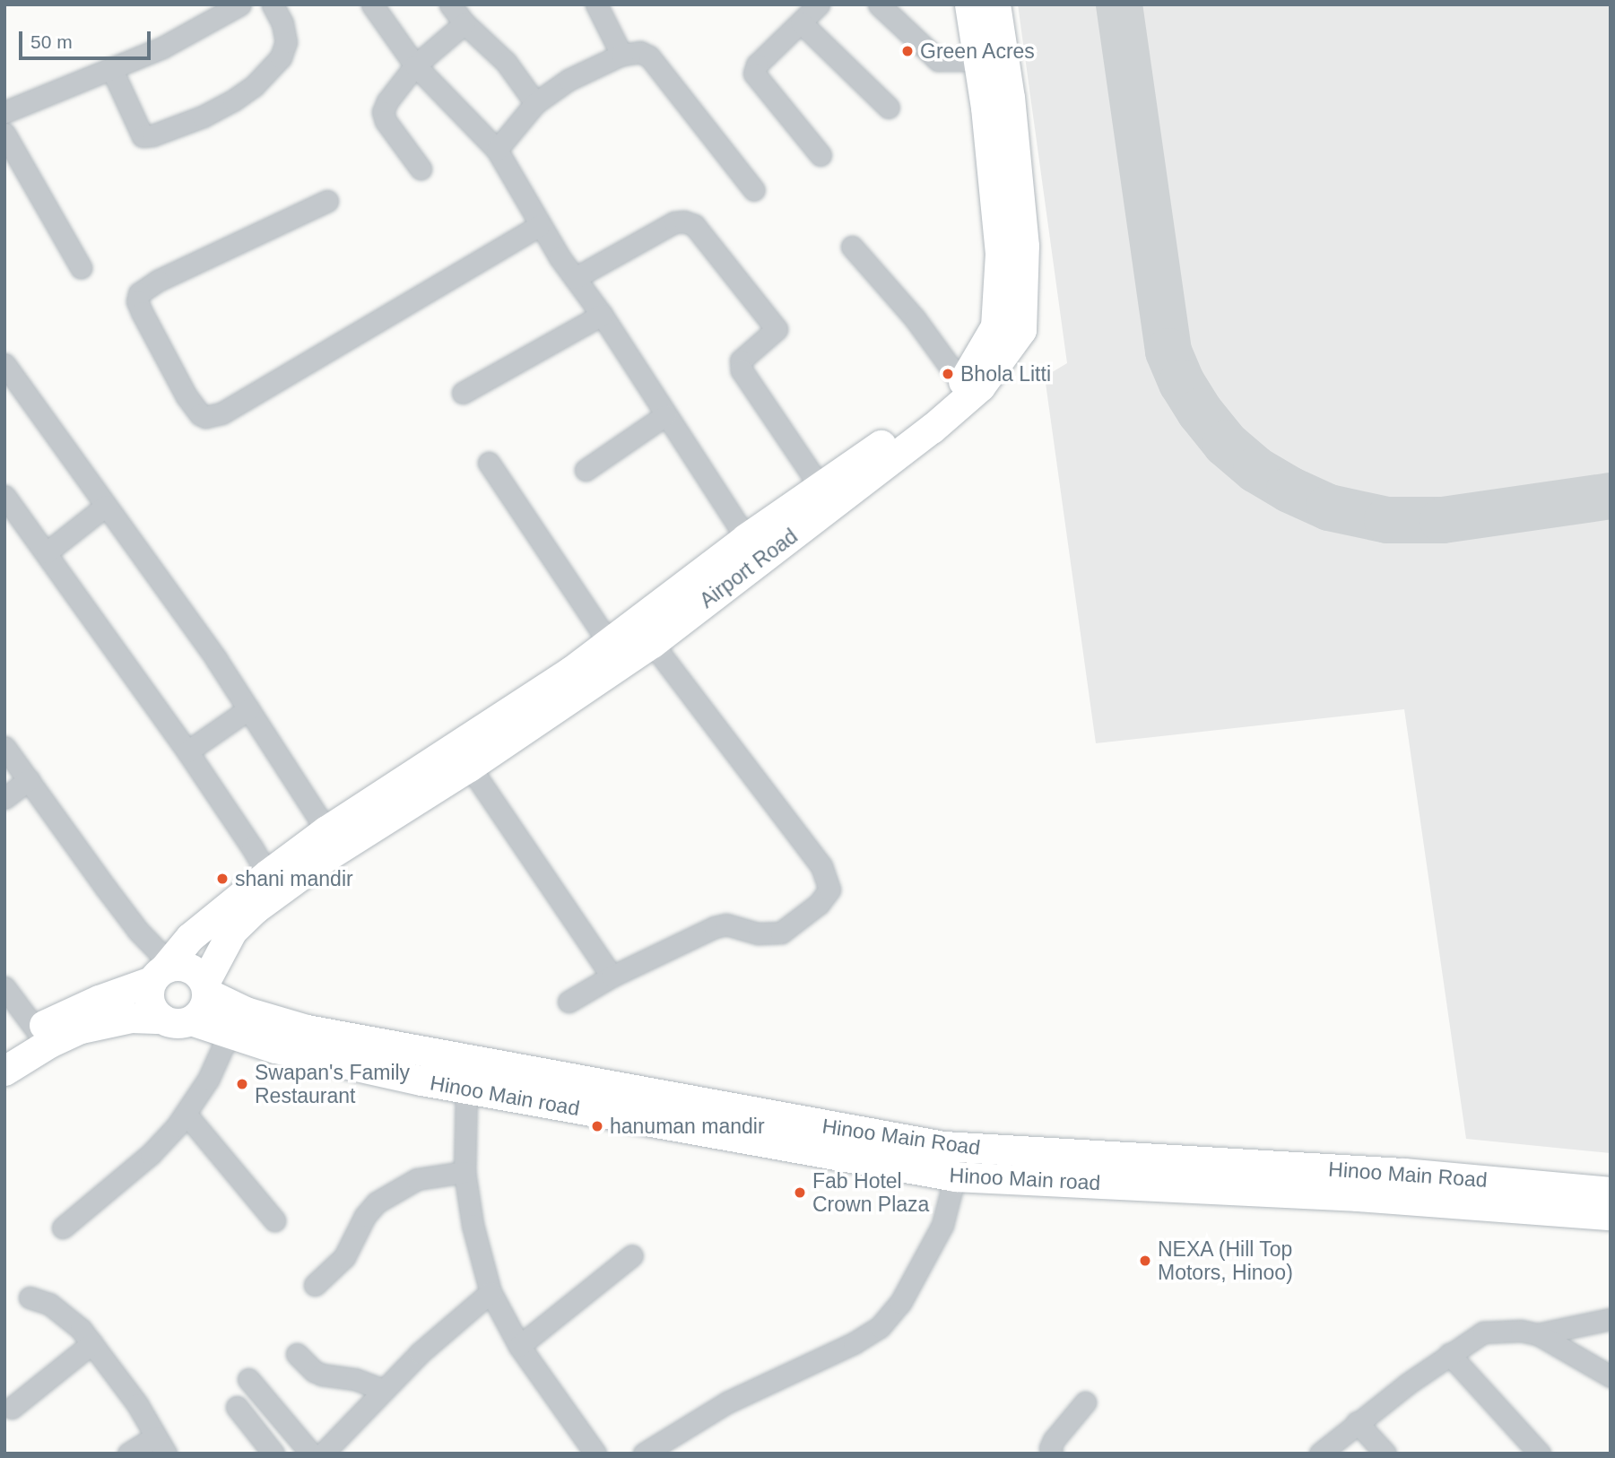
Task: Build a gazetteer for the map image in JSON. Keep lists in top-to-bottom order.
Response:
{
  "streets": {
    "main road": ["Airport Road", "Hinoo Main road", "Hinoo Main Road"]
  },
  "crossings": [
    ["Airport Road", "Hinoo Main road"],
    ["Airport Road", "Hinoo Main Road"],
    ["Hinoo Main road", "Hinoo Main Road"]
  ],
  "places": [
    "Green Acres",
    "Bhola Litti",
    "shani mandir",
    "Swapan's Family Restaurant",
    "hanuman mandir",
    "Fab Hotel Crown Plaza",
    "NEXA (Hill Top Motors, Hinoo)"
  ],
  "scale_bar": "50 m"
}
